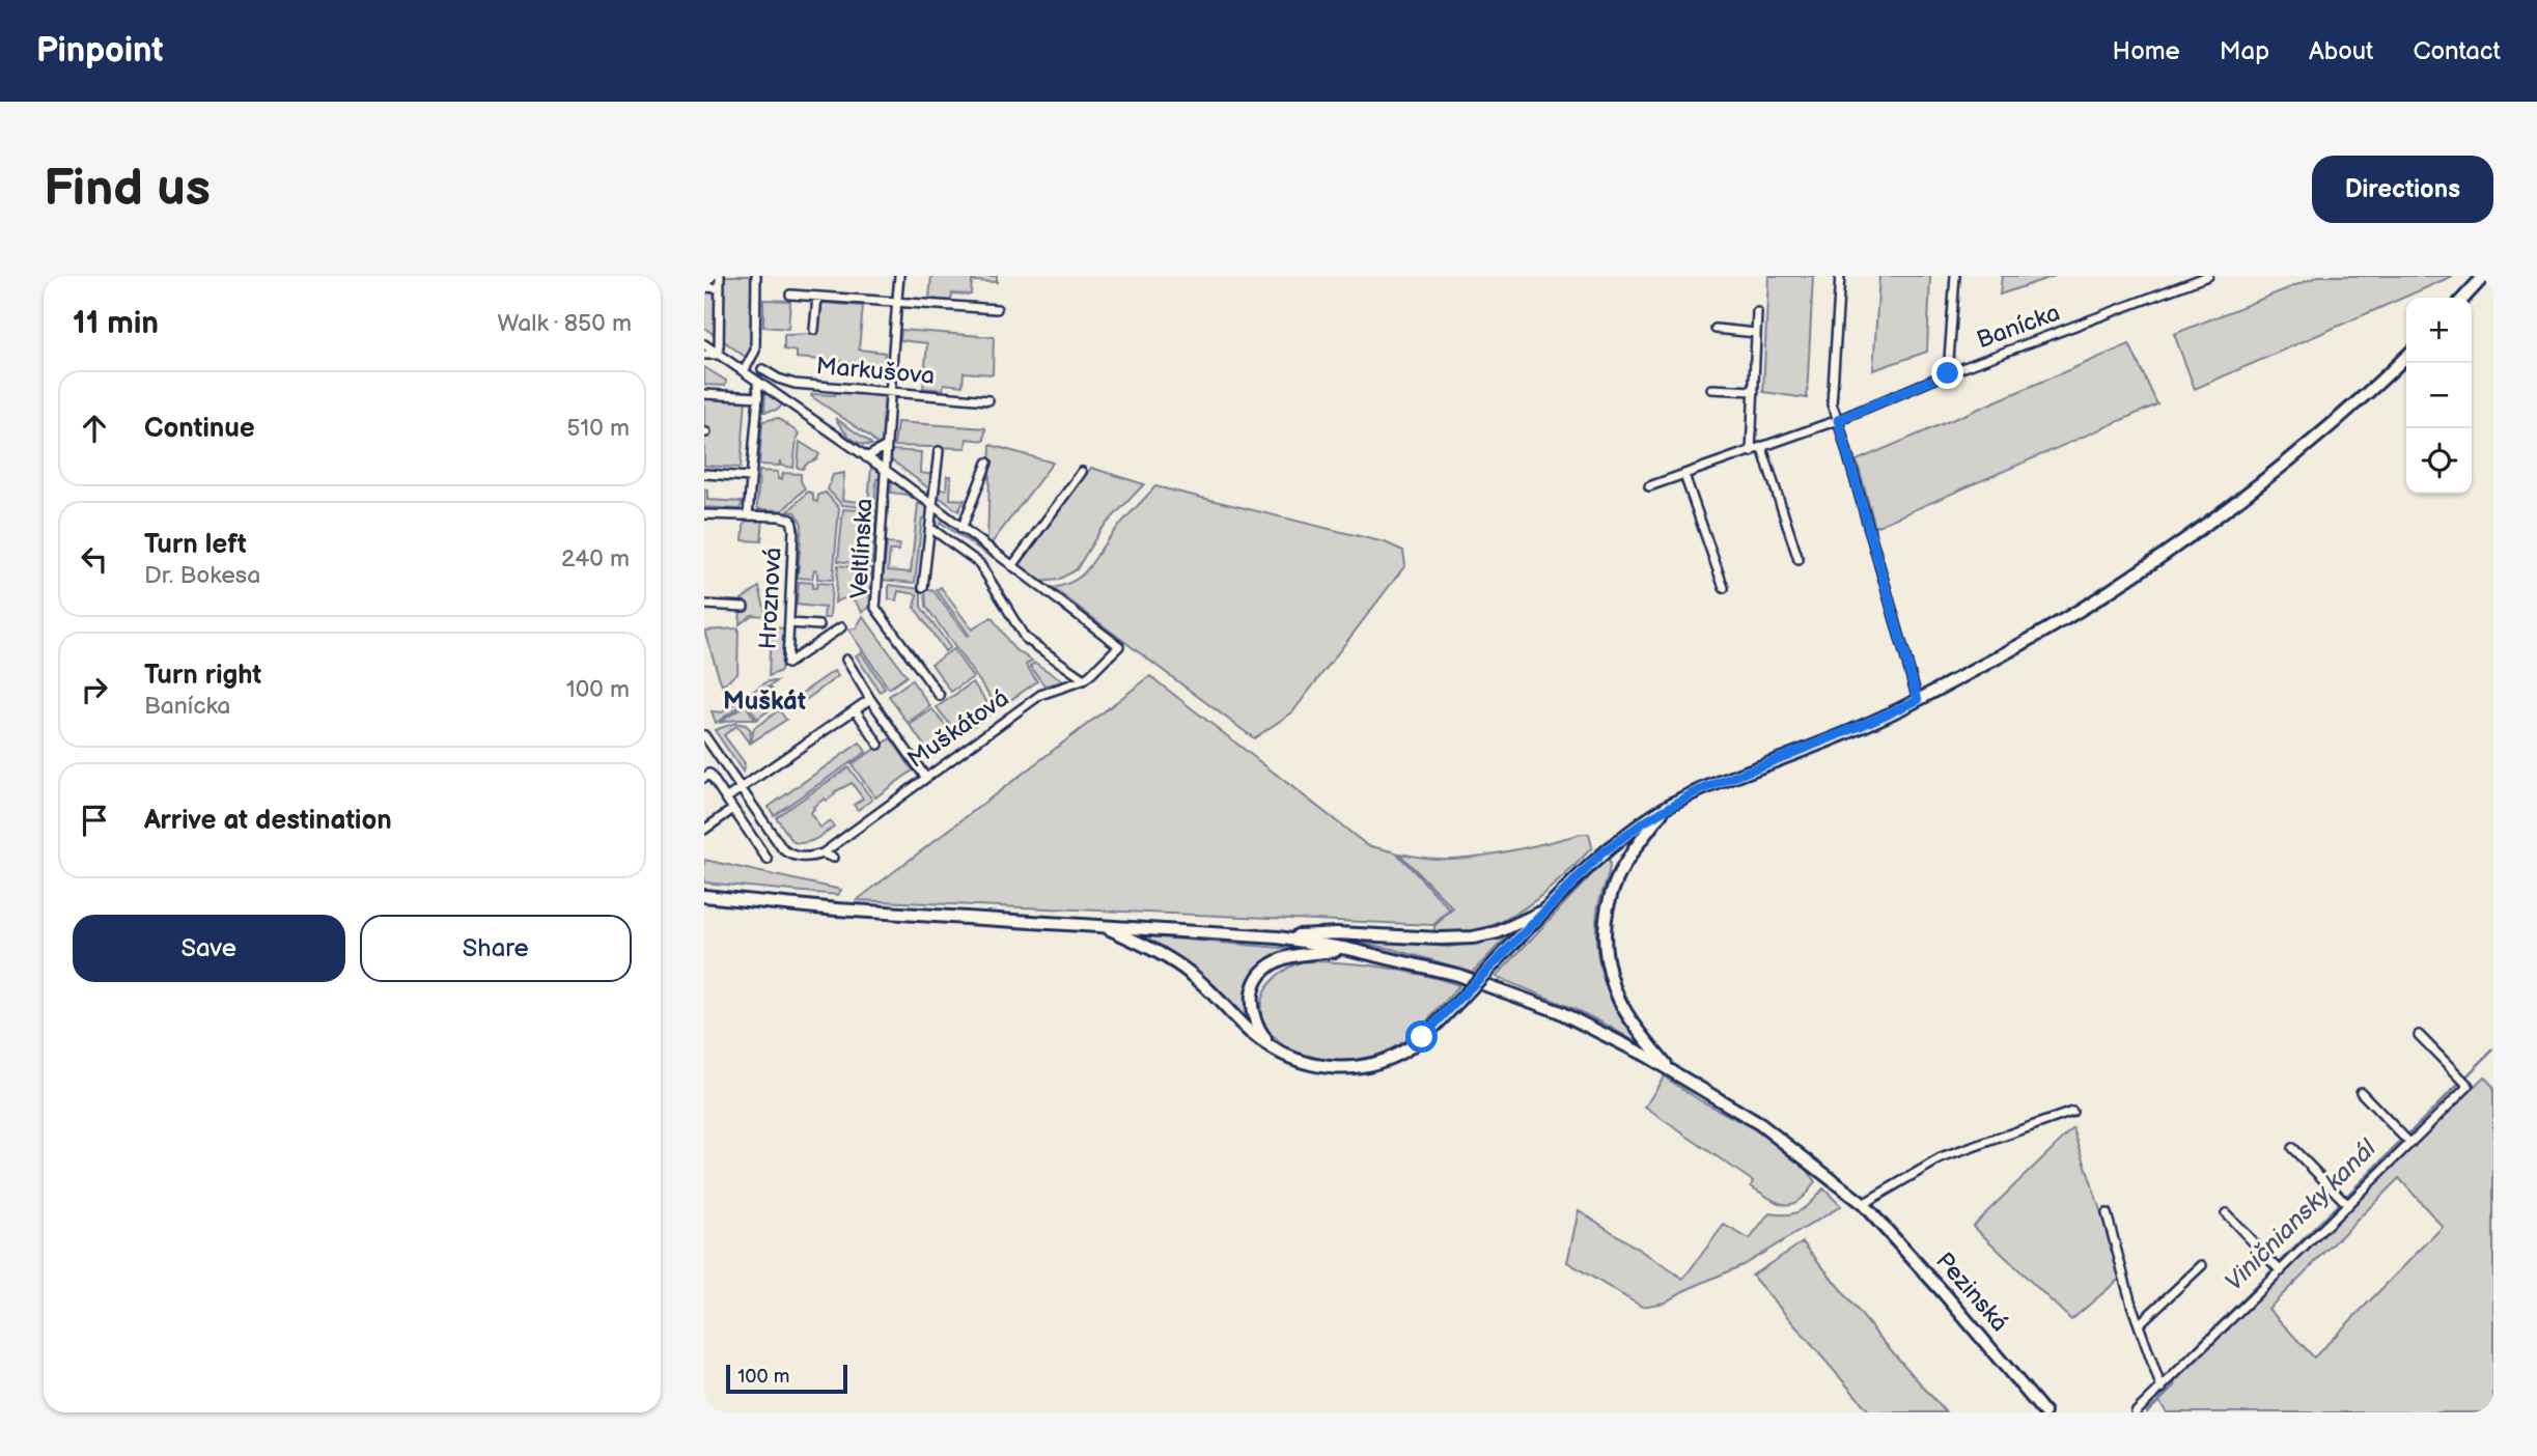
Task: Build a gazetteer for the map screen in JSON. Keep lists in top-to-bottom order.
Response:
{
  "streets": {
    "main road": ["Pezinská"],
    "street": [
      "Banícka",
      "Markušova",
      "Veltlínska",
      "Hroznová",
      "Muškátová"
    ]
  },
  "crossings": [
    ["Markušova", "Veltlínska"]
  ],
  "districts": ["Muškát"],
  "water": ["Viničniansky kanál"],
  "scale_bar": "100 m",
  "page": {
    "header": "Pinpoint",
    "nav": [
      "Home",
      "Map",
      "About",
      "Contact"
    ],
    "buttons": [
      "Directions",
      ["Save", "Share"]
    ],
    "title": "Find us",
    "heading": ["11 min", "Walk · 850 m"],
    "map_buttons": ["+", "−"],
    "list": [
      ["Continue", "510 m"],
      ["Turn left", "Dr. Bokesa", "240 m"],
      ["Turn right", "Banícka", "100 m"],
      "Arrive at destination"
    ],
    "scale": "100 m"
  }
}
